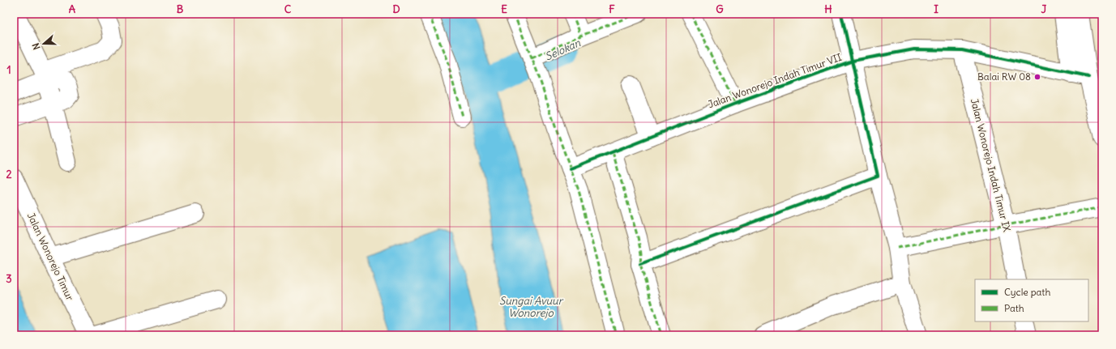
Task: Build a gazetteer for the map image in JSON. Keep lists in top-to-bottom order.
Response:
{
  "streets": {
    "street": ["Jalan Wonorejo Indah Timur VII", "Jalan Wonorejo Indah Timur IX", "Jalan Wonorejo Timur"]
  },
  "crossings": [
    ["Jalan Wonorejo Indah Timur VII", "Jalan Wonorejo Indah Timur IX"]
  ],
  "water": ["Selokan", "Sungai Avuur Wonorejo"],
  "places": ["Balai RW 08"],
  "legend": ["Cycle path", "Path"],
  "north": "left",
  "grid": {
    "columns": [
      "A",
      "B",
      "C",
      "D",
      "E",
      "F",
      "G",
      "H",
      "I",
      "J"
    ],
    "rows": ["1", "2", "3"]
  }
}
